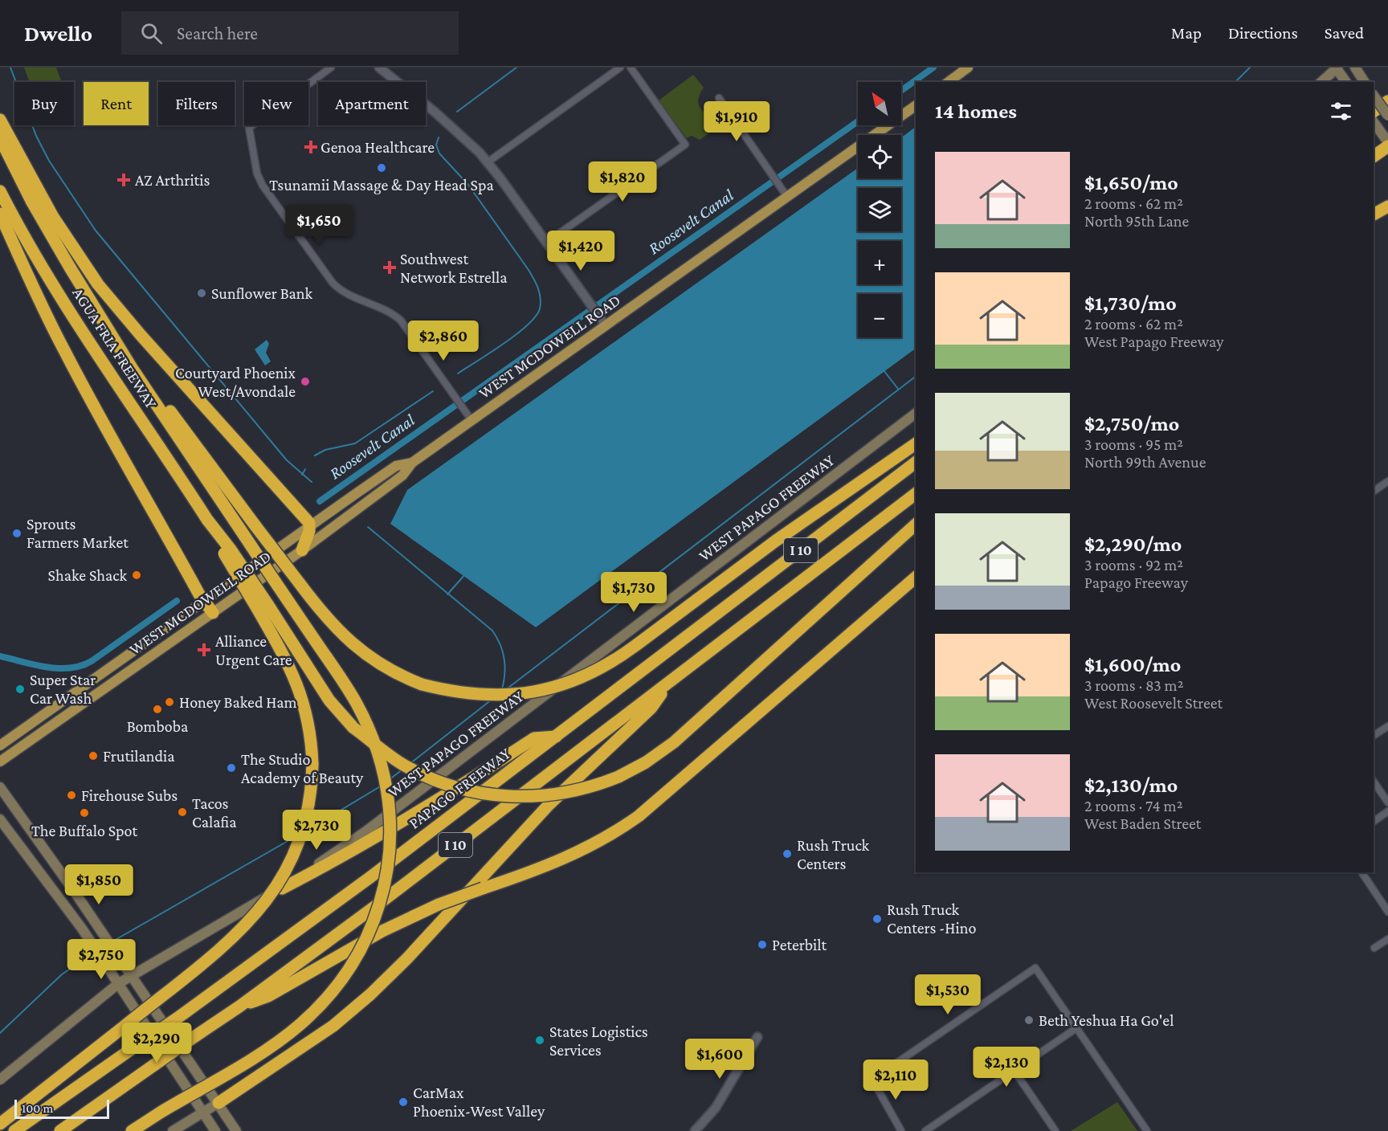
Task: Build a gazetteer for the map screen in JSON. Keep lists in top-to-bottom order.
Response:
{
  "streets": {
    "highway": ["AGUA FRIA FREEWAY", "I 10", "PAPAGO FREEWAY"],
    "main road": ["WEST MCDOWELL ROAD", "WEST PAPAGO FREEWAY"]
  },
  "water": ["Roosevelt Canal"],
  "places": {
    "health": [
      "Genoa Healthcare",
      "AZ Arthritis",
      "Southwest Network Estrella",
      "Alliance Urgent Care"
    ],
    "other": [
      "Tsunamii Massage & Day Head Spa",
      "Sunflower Bank",
      "Courtyard Phoenix West/Avondale",
      "Sprouts Farmers Market",
      "Shake Shack",
      "Super Star Car Wash",
      "Honey Baked Ham",
      "Bomboba",
      "Frutilandia",
      "The Studio Academy of Beauty",
      "Firehouse Subs",
      "Tacos Calafia",
      "The Buffalo Spot",
      "Rush Truck Centers",
      "Rush Truck Centers -Hino",
      "Peterbilt",
      "Beth Yeshua Ha Go'el",
      "States Logistics Services",
      "CarMax Phoenix-West Valley"
    ]
  },
  "scale_bar": "100 m",
  "north": "top left",
  "page": {
    "header": "Dwello",
    "search": "Search here",
    "nav": ["Map", "Directions", "Saved"],
    "map_buttons": ["+", "−"],
    "chip": [
      "Buy",
      "Rent",
      "Filters",
      "New",
      "Apartment"
    ],
    "heading": "14 homes",
    "price": [
      "$1,910",
      "$1,820",
      "$1,650",
      "$1,420",
      "$2,860",
      "$1,730",
      "$2,730",
      "$1,850",
      "$2,750",
      "$1,530",
      "$2,290",
      "$1,600",
      "$2,130",
      "$2,110"
    ],
    "list": [
      {
        "name": "$1,650/mo",
        "note": "2 rooms · 62 m² · North 95th Lane"
      },
      {
        "name": "$1,730/mo",
        "note": "2 rooms · 62 m² · West Papago Freeway"
      },
      {
        "name": "$2,750/mo",
        "note": "3 rooms · 95 m² · North 99th Avenue"
      },
      {
        "name": "$2,290/mo",
        "note": "3 rooms · 92 m² · Papago Freeway"
      },
      {
        "name": "$1,600/mo",
        "note": "3 rooms · 83 m² · West Roosevelt Street"
      },
      {
        "name": "$2,130/mo",
        "note": "2 rooms · 74 m² · West Baden Street"
      }
    ],
    "scale": "100 m"
  }
}
